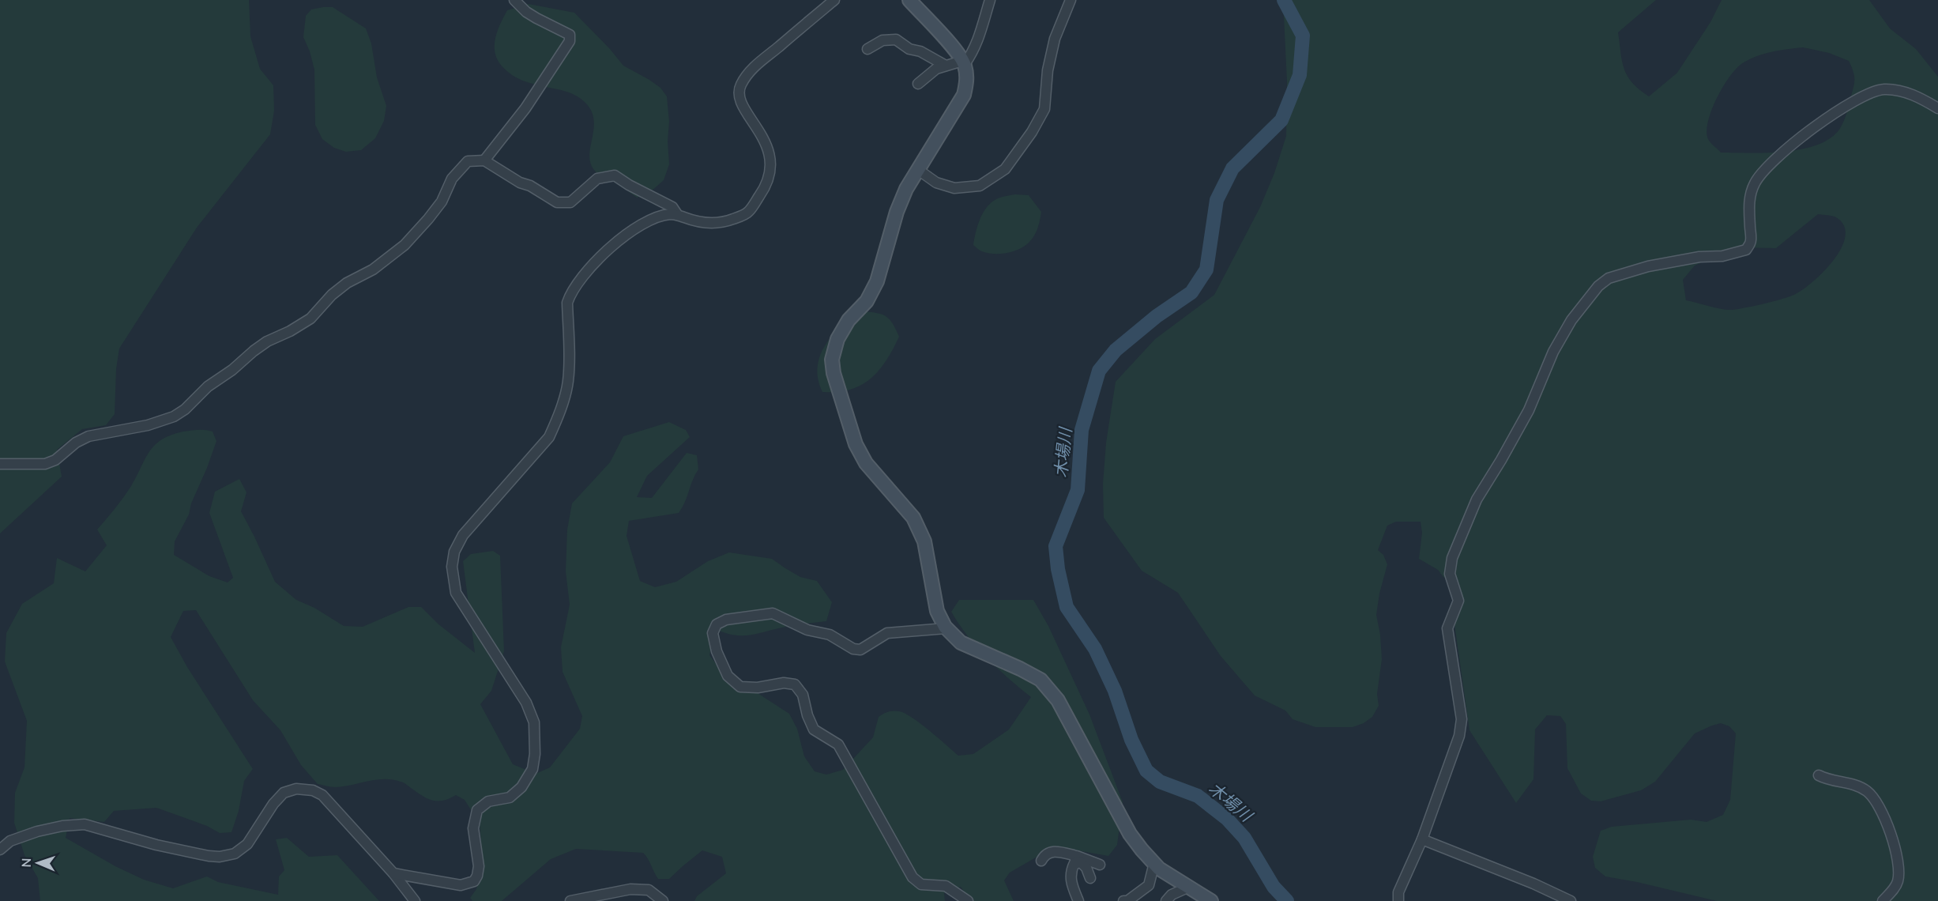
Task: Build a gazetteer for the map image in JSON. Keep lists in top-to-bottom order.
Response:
{
  "water": ["木場川"],
  "north": "left"
}
